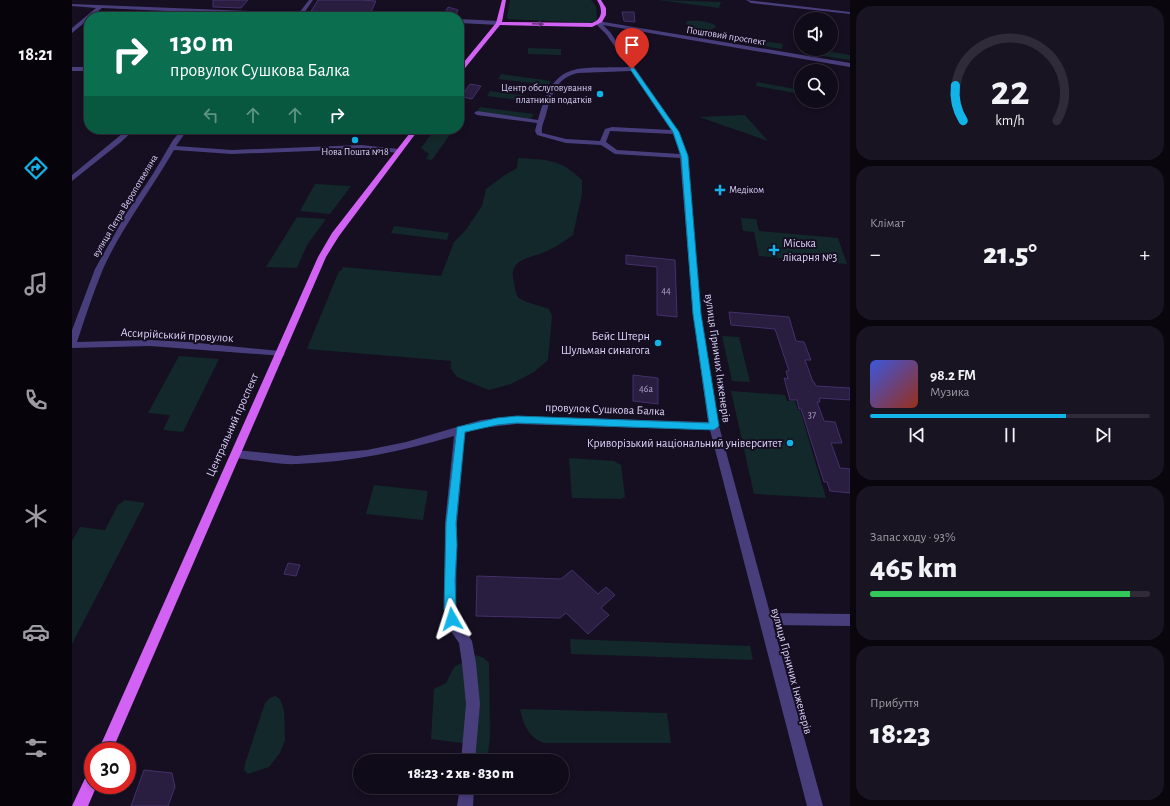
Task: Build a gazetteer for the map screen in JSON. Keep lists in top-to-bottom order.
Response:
{
  "streets": {
    "main road": ["Центральний проспект"],
    "street": [
      "Поштовий проспект",
      "вулиця Петра Веропотвеляна",
      "Ассирійський провулок",
      "вулиця Гірничих Інженерів",
      "провулок Сушкова Балка"
    ]
  },
  "crossings": [
    ["Поштовий проспект", "вулиця Гірничих Інженерів"],
    ["Ассирійський провулок", "Центральний проспект"],
    ["вулиця Гірничих Інженерів", "провулок Сушкова Балка"],
    ["провулок Сушкова Балка", "Центральний проспект"]
  ],
  "places": {
    "other": [
      "Центр обслуговування платників податків",
      "Нова Пошта №18",
      "Бейс Штерн Шульман синагога",
      "Криворізький національний університет"
    ],
    "health": ["Медіком", "Міська лікарня №3"]
  },
  "house_numbers": ["44", "46а", "37"],
  "page": {
    "tabs": "18:21",
    "turn": ["130 m", "провулок Сушкова Балка"],
    "tile": [
      "Клімат",
      ["Запас ходу · 93%", "465 km"],
      ["Прибуття", "18:23"]
    ],
    "heat": ["−", "21.5°", "+"],
    "song": ["98.2 FM", "Музика"],
    "limit": "30",
    "trip": "18:23 · 2 хв · 830 m",
    "gauge": ["22", "km/h"]
  }
}
